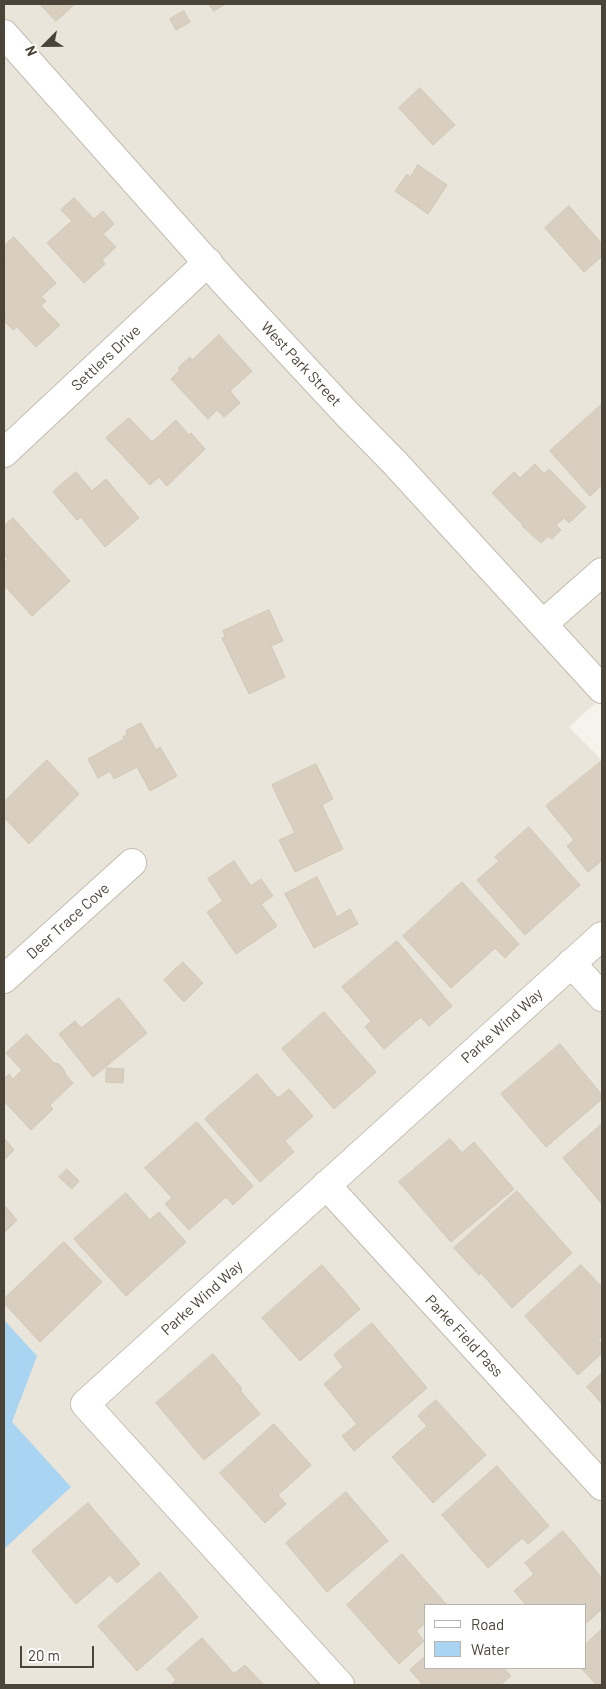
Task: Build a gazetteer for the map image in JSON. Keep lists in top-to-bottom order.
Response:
{
  "streets": {
    "street": [
      "Settlers Drive",
      "West Park Street",
      "Deer Trace Cove",
      "Parke Wind Way",
      "Parke Field Pass"
    ]
  },
  "crossings": [
    ["Settlers Drive", "West Park Street"],
    ["Parke Wind Way", "Parke Field Pass"]
  ],
  "legend": ["Road", "Water"],
  "scale_bar": "20 m",
  "north": "bottom left"
}
